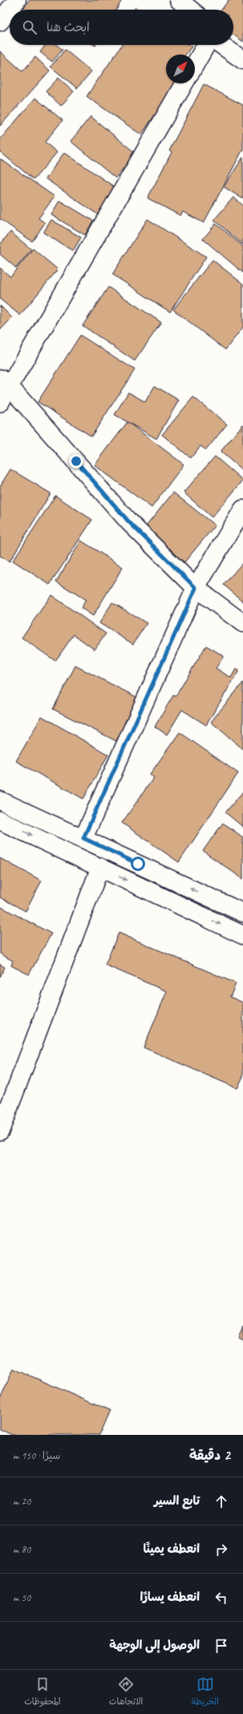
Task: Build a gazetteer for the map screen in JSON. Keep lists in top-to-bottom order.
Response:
{
  "north": "top right",
  "page": {
    "search": "ابحث هنا",
    "heading": ["2 دقيقة", "سيرًا · 150 m"],
    "list": [
      ["تابع السير", "20 m"],
      ["انعطف يمينًا", "80 m"],
      ["انعطف يسارًا", "50 m"],
      "الوصول إلى الوجهة"
    ],
    "nav": ["الخريطة", "الاتجاهات", "المحفوظات"]
  }
}
